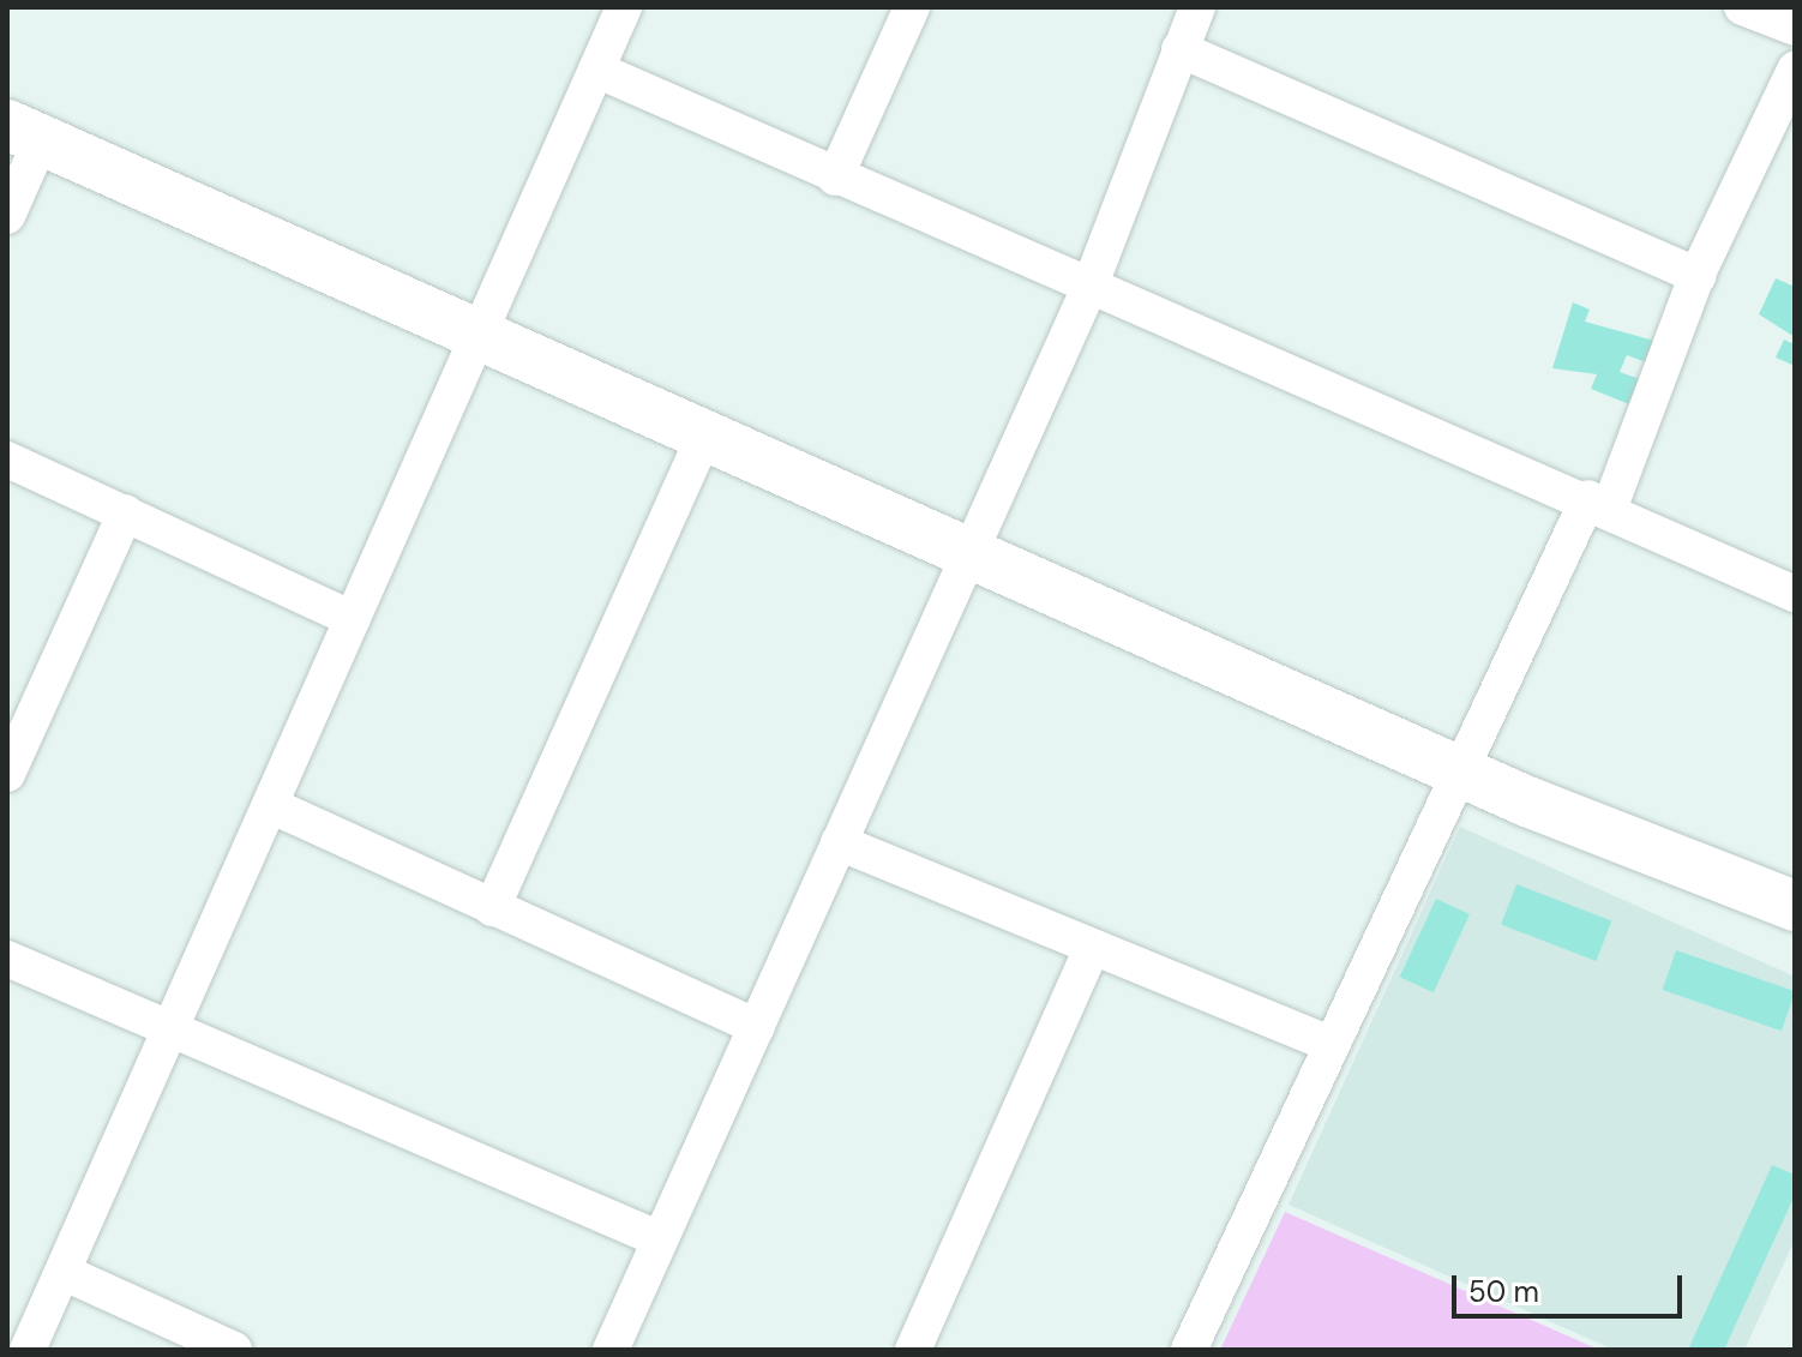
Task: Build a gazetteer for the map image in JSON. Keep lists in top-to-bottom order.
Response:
{
  "scale_bar": "50 m"
}
